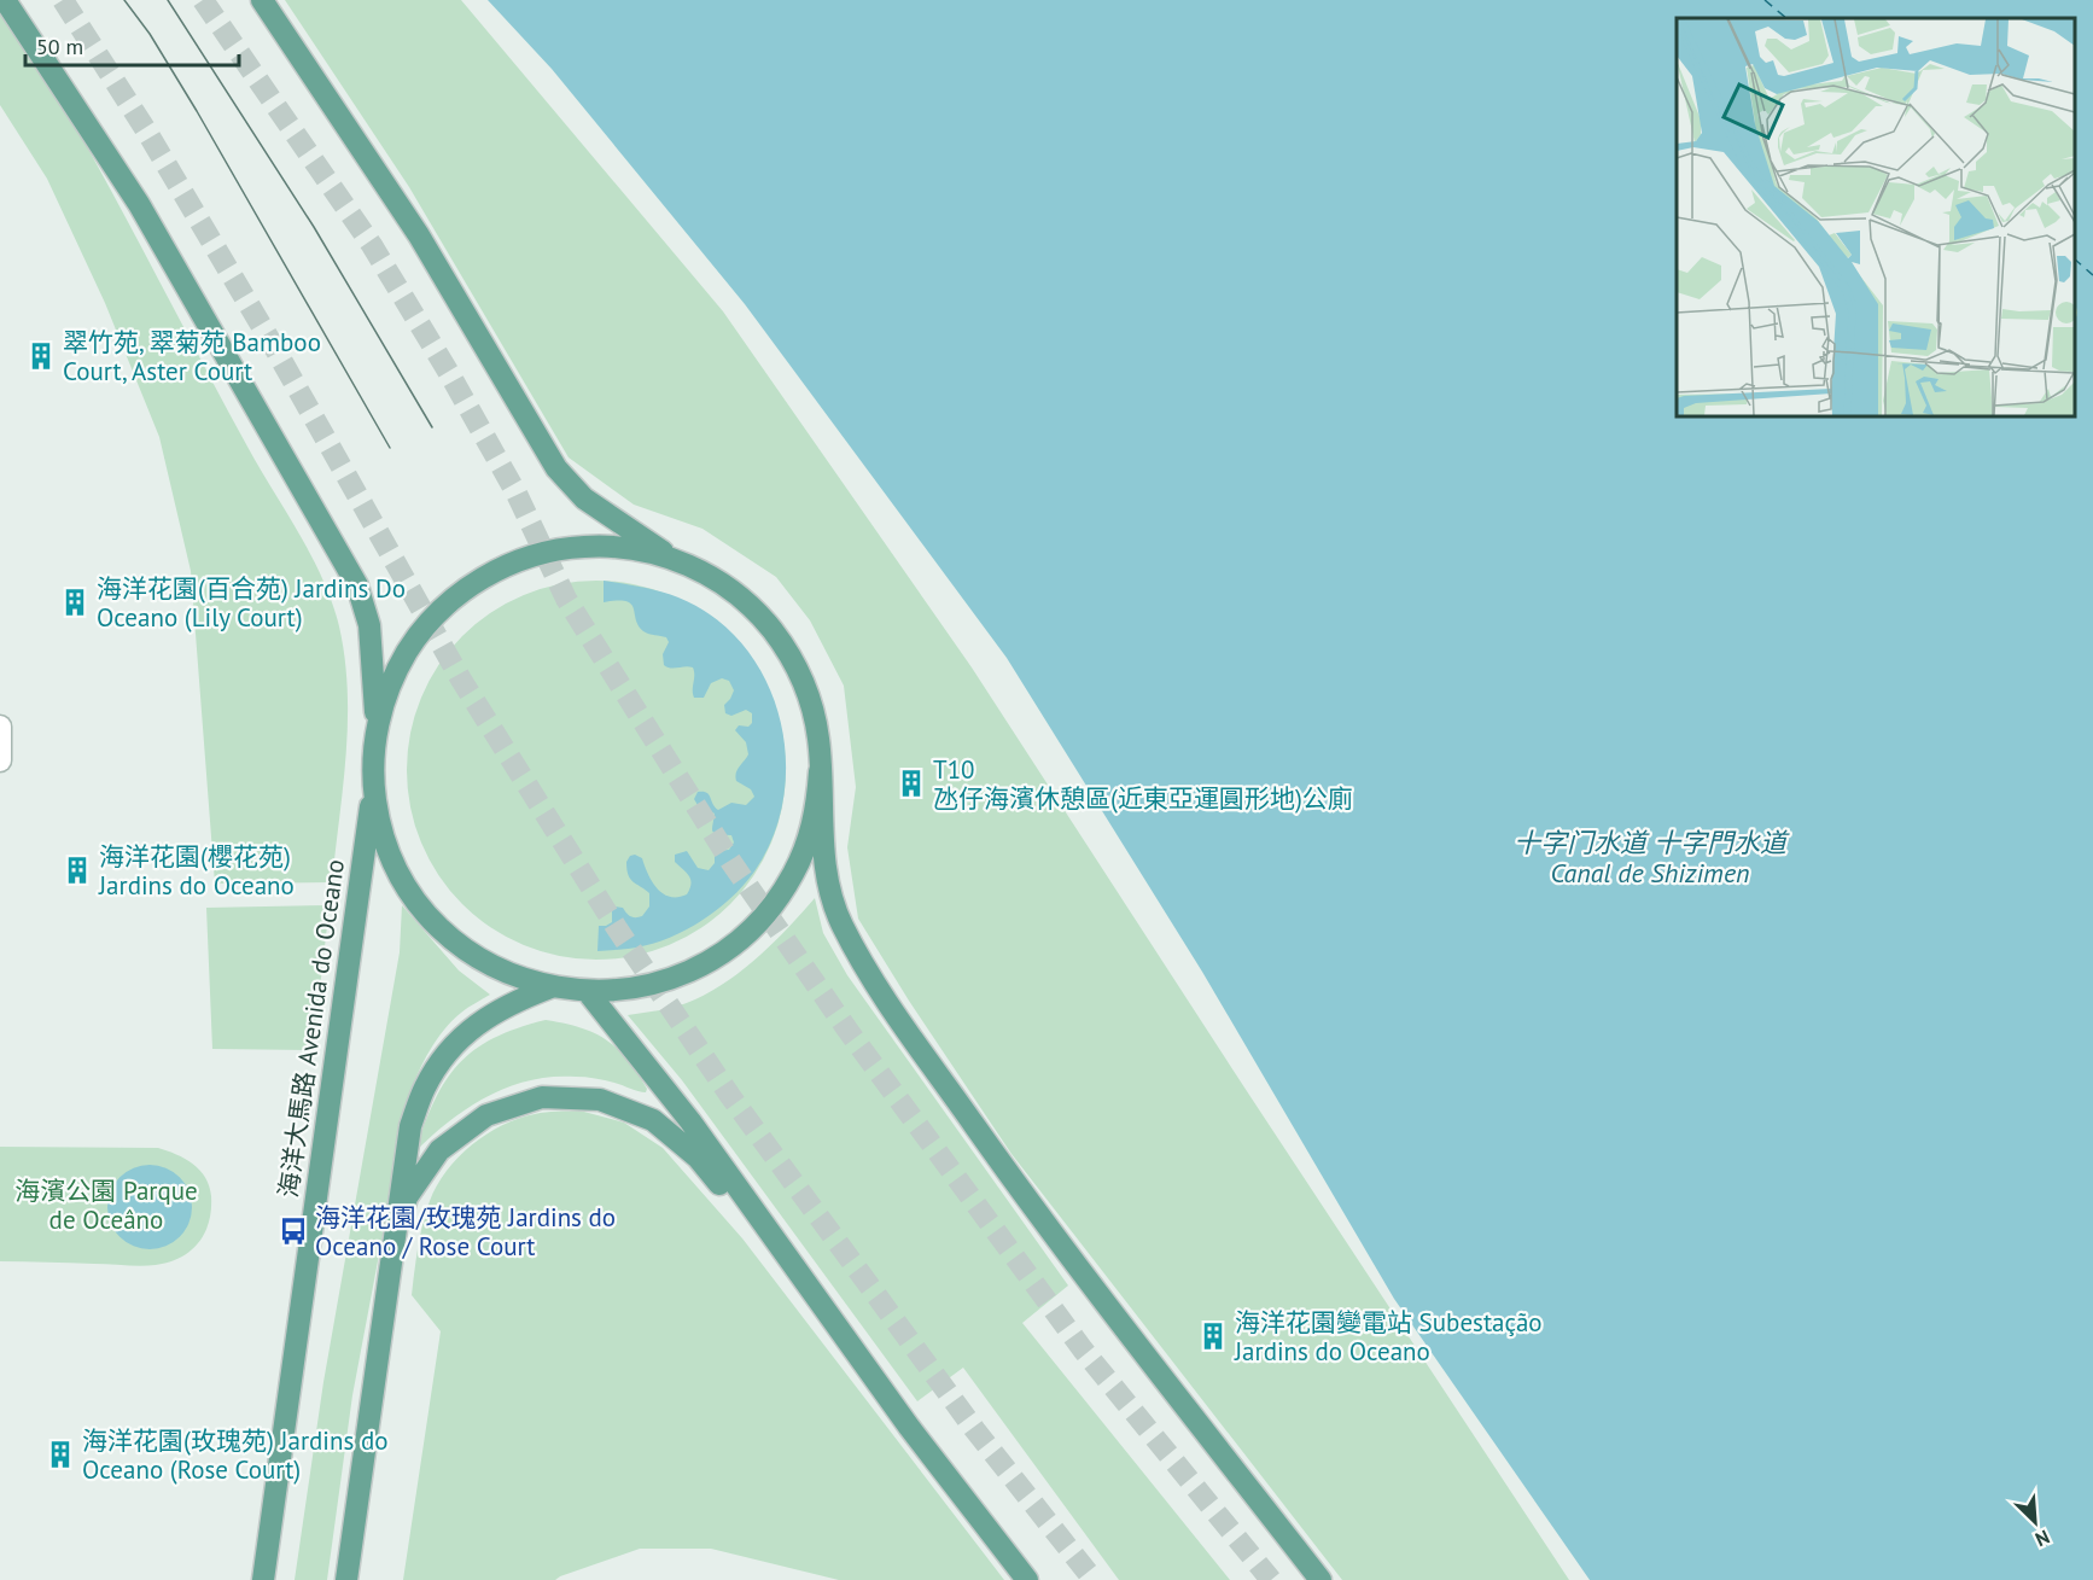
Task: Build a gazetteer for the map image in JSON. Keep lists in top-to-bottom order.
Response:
{
  "streets": {
    "main road": ["海洋大馬路 Avenida do Oceano"]
  },
  "water": ["十字门水道 十字門水道 Canal de Shizimen"],
  "parks": ["海濱公園 Parque de Oceâno"],
  "places": {
    "building": [
      "翠竹苑, 翠菊苑 Bamboo Court, Aster Court",
      "海洋花園(百合苑) Jardins Do Oceano (Lily Court)",
      "T10 氹仔海濱休憩區(近東亞運圓形地)公廁",
      "海洋花園(櫻花苑) Jardins do Oceano",
      "海洋花園變電站 Subestação Jardins do Oceano",
      "海洋花園(玫瑰苑) Jardins do Oceano (Rose Court)"
    ],
    "bus stop": ["海洋花園/玫瑰苑 Jardins do Oceano / Rose Court"]
  },
  "scale_bar": "50 m",
  "north": "bottom right"
}
